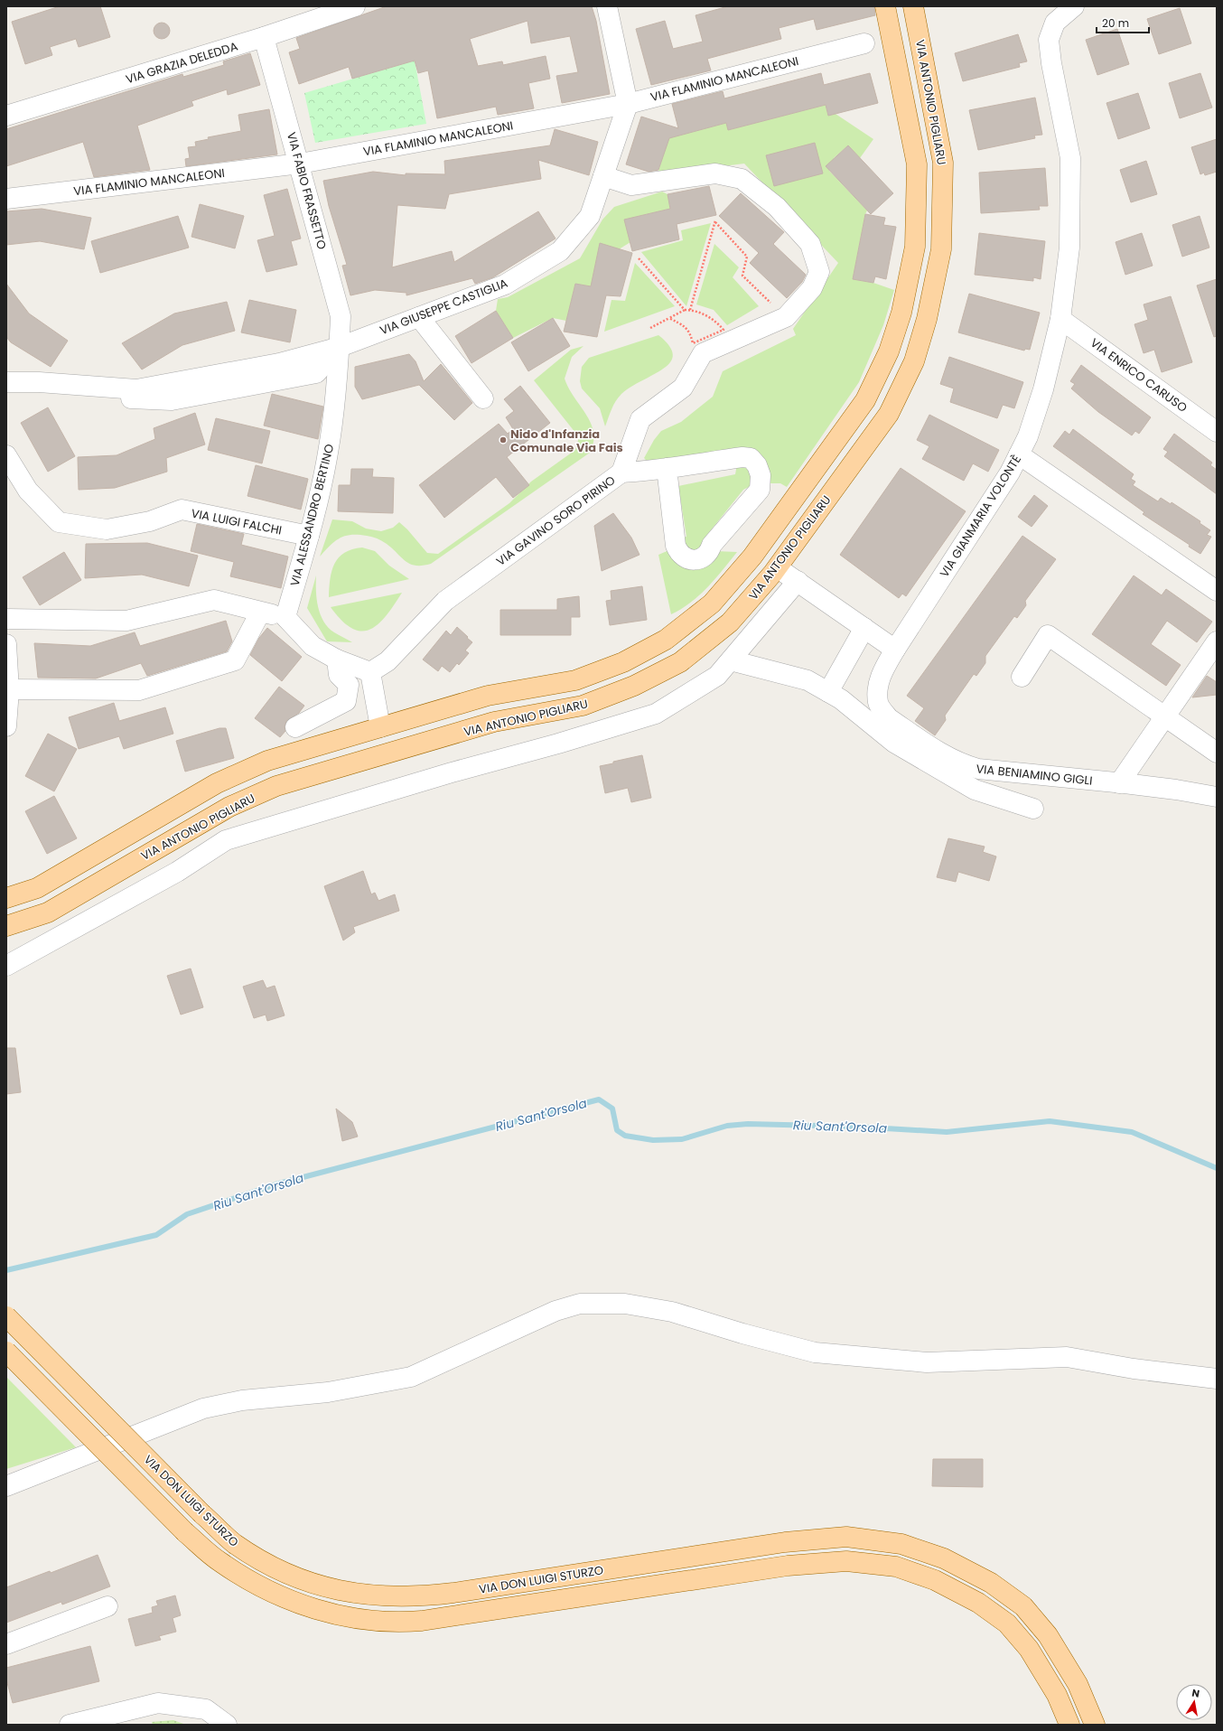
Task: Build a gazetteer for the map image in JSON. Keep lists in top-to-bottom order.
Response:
{
  "streets": {
    "main road": ["VIA ANTONIO PIGLIARU", "VIA DON LUIGI STURZO"],
    "street": [
      "VIA GRAZIA DELEDDA",
      "VIA FLAMINIO MANCALEONI",
      "VIA FABIO FRASSETTO",
      "VIA GIUSEPPE CASTIGLIA",
      "VIA ENRICO CARUSO",
      "VIA ALESSANDRO BERTINO",
      "VIA GIANMARIA VOLONTÈ",
      "VIA GAVINO SORO PIRINO",
      "VIA LUIGI FALCHI",
      "VIA BENIAMINO GIGLI"
    ]
  },
  "crossings": [
    ["VIA GRAZIA DELEDDA", "VIA FABIO FRASSETTO"],
    ["VIA FLAMINIO MANCALEONI", "VIA FABIO FRASSETTO"],
    ["VIA FLAMINIO MANCALEONI", "VIA GIUSEPPE CASTIGLIA"],
    ["VIA FABIO FRASSETTO", "VIA GIUSEPPE CASTIGLIA"],
    ["VIA FABIO FRASSETTO", "VIA ALESSANDRO BERTINO"],
    ["VIA GIUSEPPE CASTIGLIA", "VIA ALESSANDRO BERTINO"],
    ["VIA GIUSEPPE CASTIGLIA", "VIA GAVINO SORO PIRINO"],
    ["VIA ENRICO CARUSO", "VIA GIANMARIA VOLONTÈ"],
    ["VIA ALESSANDRO BERTINO", "VIA LUIGI FALCHI"],
    ["VIA GIANMARIA VOLONTÈ", "VIA BENIAMINO GIGLI"]
  ],
  "water": ["Riu Sant'Orsola"],
  "places": ["Nido d'Infanzia Comunale Via Fais"],
  "scale_bar": "20 m",
  "north": "top"
}
